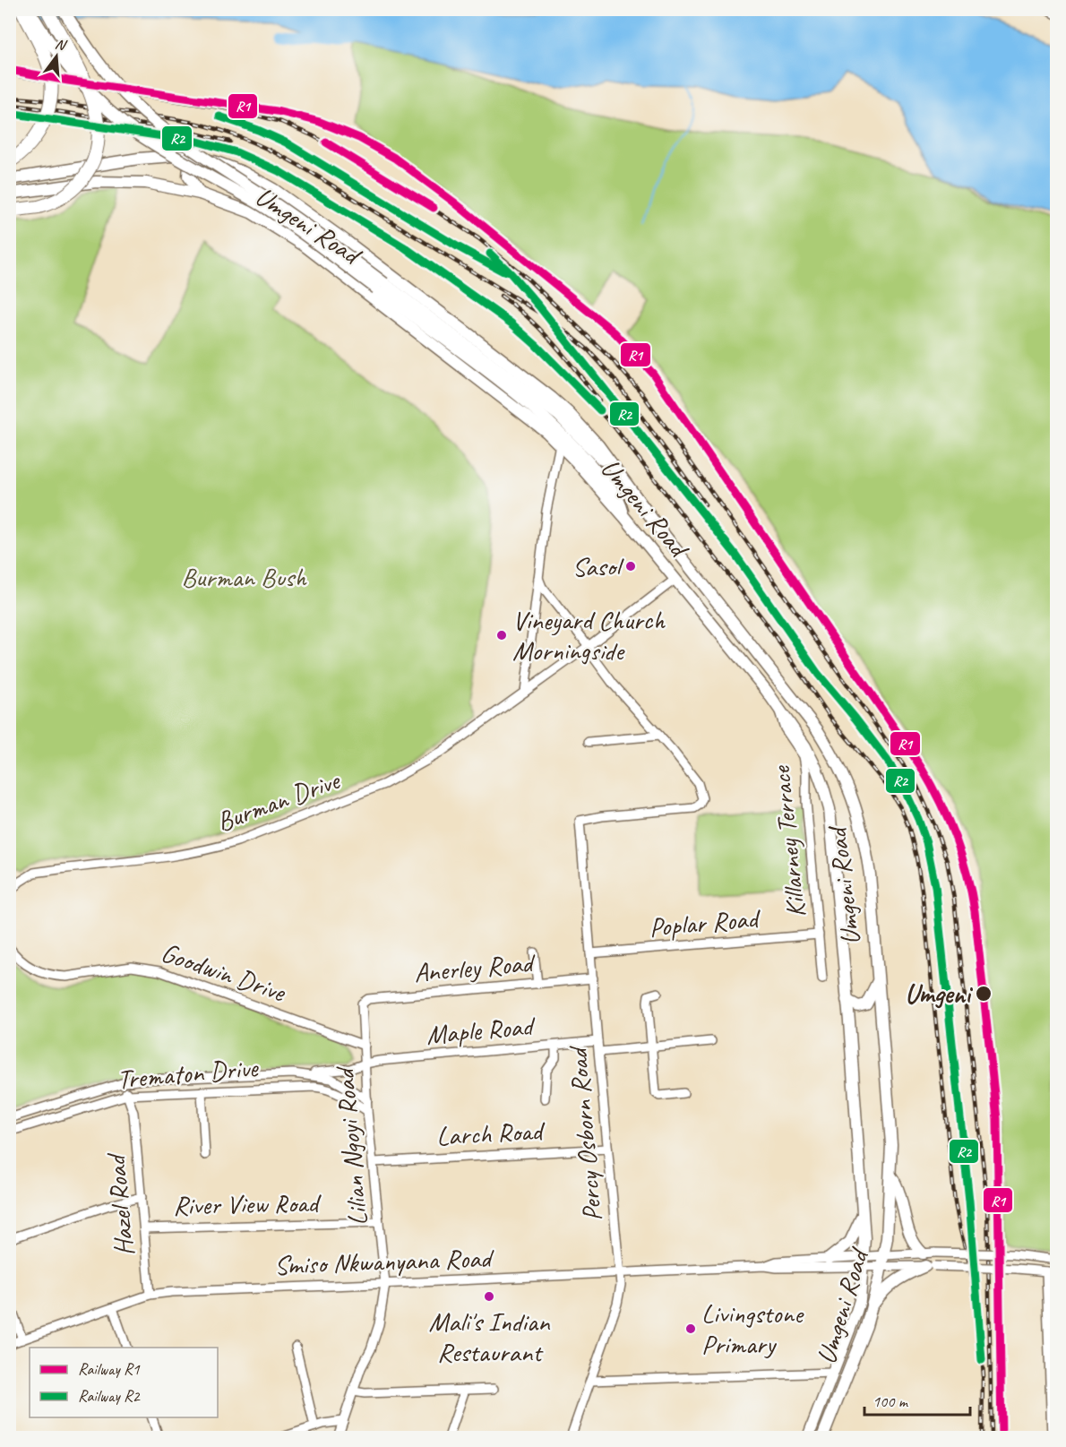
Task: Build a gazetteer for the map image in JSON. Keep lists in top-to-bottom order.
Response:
{
  "streets": {
    "main road": ["Umgeni Road"],
    "street": [
      "Burman Drive",
      "Killarney Terrace",
      "Poplar Road",
      "Anerley Road",
      "Goodwin Drive",
      "Maple Road",
      "Trematon Drive",
      "Larch Road",
      "Percy Osborn Road",
      "Lilian Ngoyi Road",
      "River View Road",
      "Hazel Road",
      "Smiso Nkwanyana Road"
    ]
  },
  "crossings": [
    ["Umgeni Road", "Burman Drive"],
    ["Umgeni Road", "Killarney Terrace"],
    ["Umgeni Road", "Smiso Nkwanyana Road"],
    ["Killarney Terrace", "Poplar Road"],
    ["Poplar Road", "Percy Osborn Road"],
    ["Anerley Road", "Percy Osborn Road"],
    ["Anerley Road", "Lilian Ngoyi Road"],
    ["Goodwin Drive", "Lilian Ngoyi Road"],
    ["Maple Road", "Trematon Drive"],
    ["Maple Road", "Percy Osborn Road"],
    ["Maple Road", "Lilian Ngoyi Road"],
    ["Trematon Drive", "Lilian Ngoyi Road"],
    ["Trematon Drive", "Hazel Road"],
    ["Larch Road", "Percy Osborn Road"],
    ["Larch Road", "Lilian Ngoyi Road"],
    ["Percy Osborn Road", "Smiso Nkwanyana Road"],
    ["Lilian Ngoyi Road", "River View Road"],
    ["Lilian Ngoyi Road", "Smiso Nkwanyana Road"],
    ["River View Road", "Hazel Road"],
    ["Hazel Road", "Smiso Nkwanyana Road"]
  ],
  "parks": ["Burman Bush"],
  "places": [
    "Sasol",
    "Vineyard Church Morningside",
    "Umgeni",
    "Mali's Indian Restaurant",
    "Livingstone Primary"
  ],
  "lines": ["rail line R1", "rail line R2"],
  "legend": ["Railway R1", "Railway R2"],
  "scale_bar": "100 m",
  "north": "top"
}
